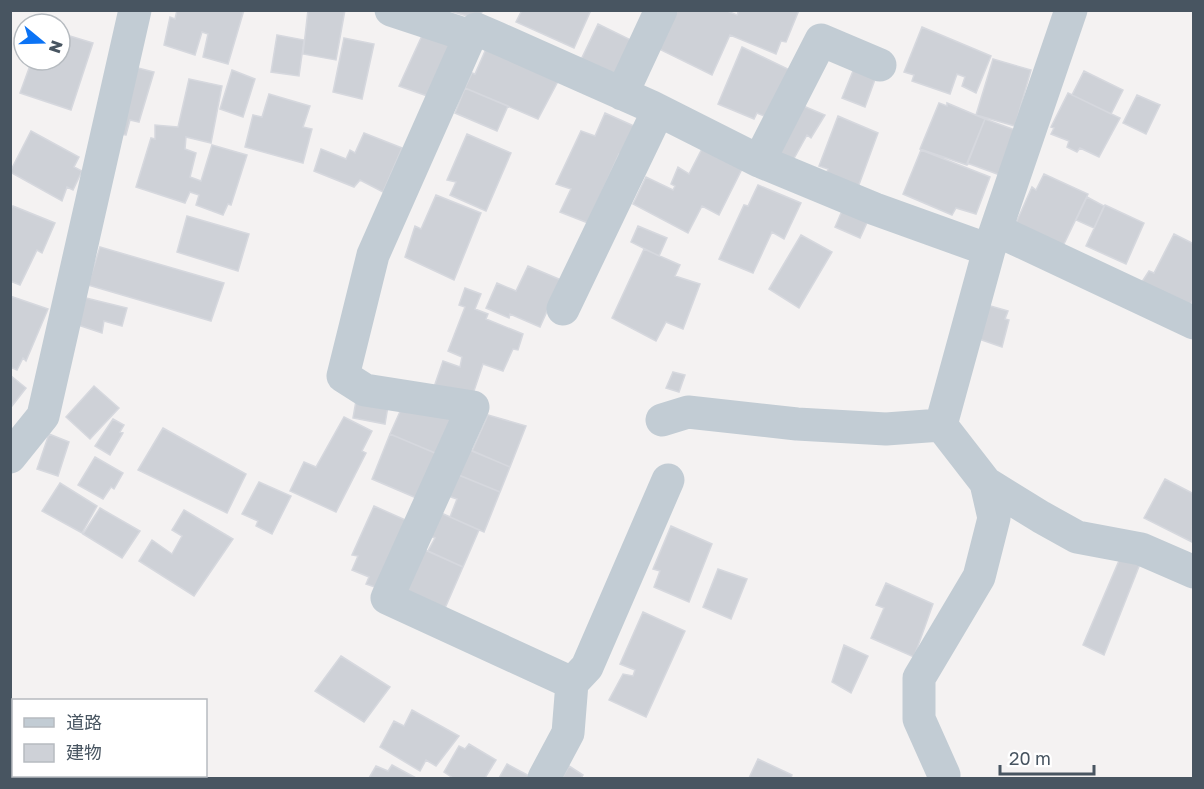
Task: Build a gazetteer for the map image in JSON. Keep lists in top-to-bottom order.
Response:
{
  "legend": ["道路", "建物"],
  "scale_bar": "20 m",
  "north": "right"
}
